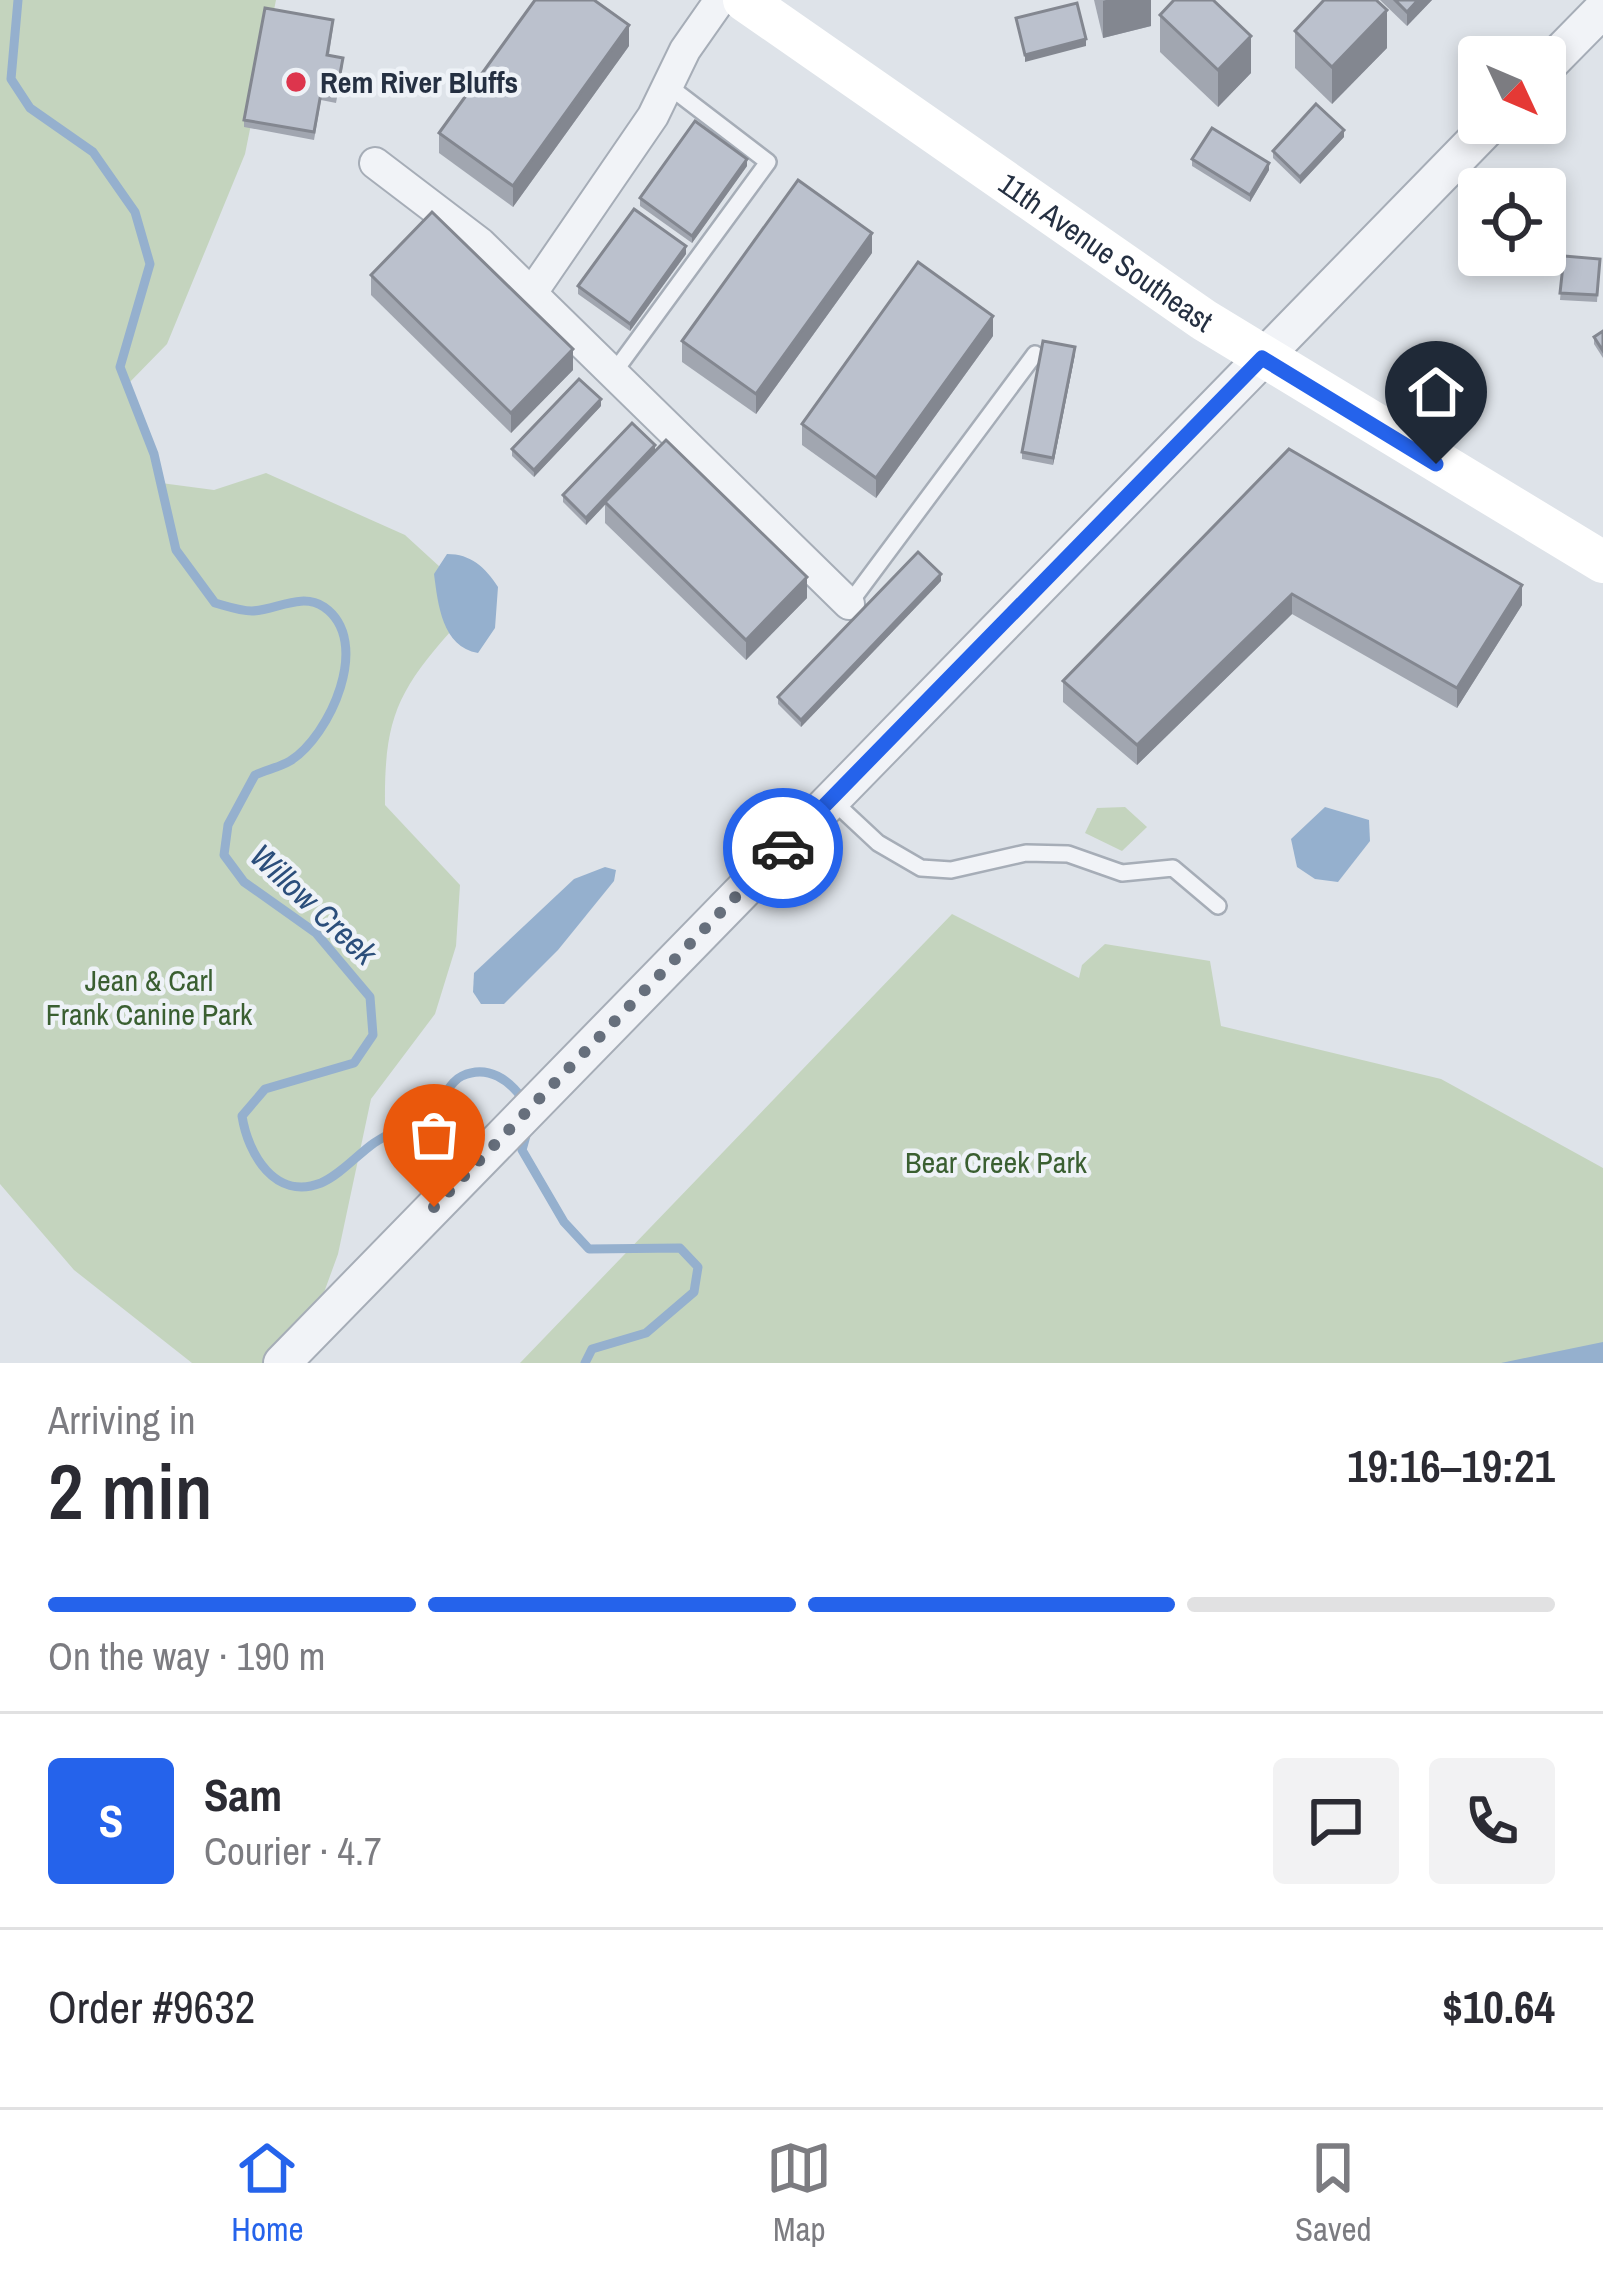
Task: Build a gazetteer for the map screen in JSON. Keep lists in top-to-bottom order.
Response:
{
  "streets": {
    "main road": ["11th Avenue Southeast"]
  },
  "water": ["Willow Creek"],
  "parks": ["Jean & Carl Frank Canine Park", "Bear Creek Park"],
  "places": ["Rem River Bluffs"],
  "north": "bottom right",
  "page": {
    "heading": ["2 min", "Arriving in", "19:16–19:21"],
    "panel": [
      "Sam",
      "Courier · 4.7",
      "Order #9632",
      "$10.64"
    ],
    "bar": "On the way · 190 m",
    "round": "S",
    "tabs": ["Home", "Map", "Saved"]
  }
}
